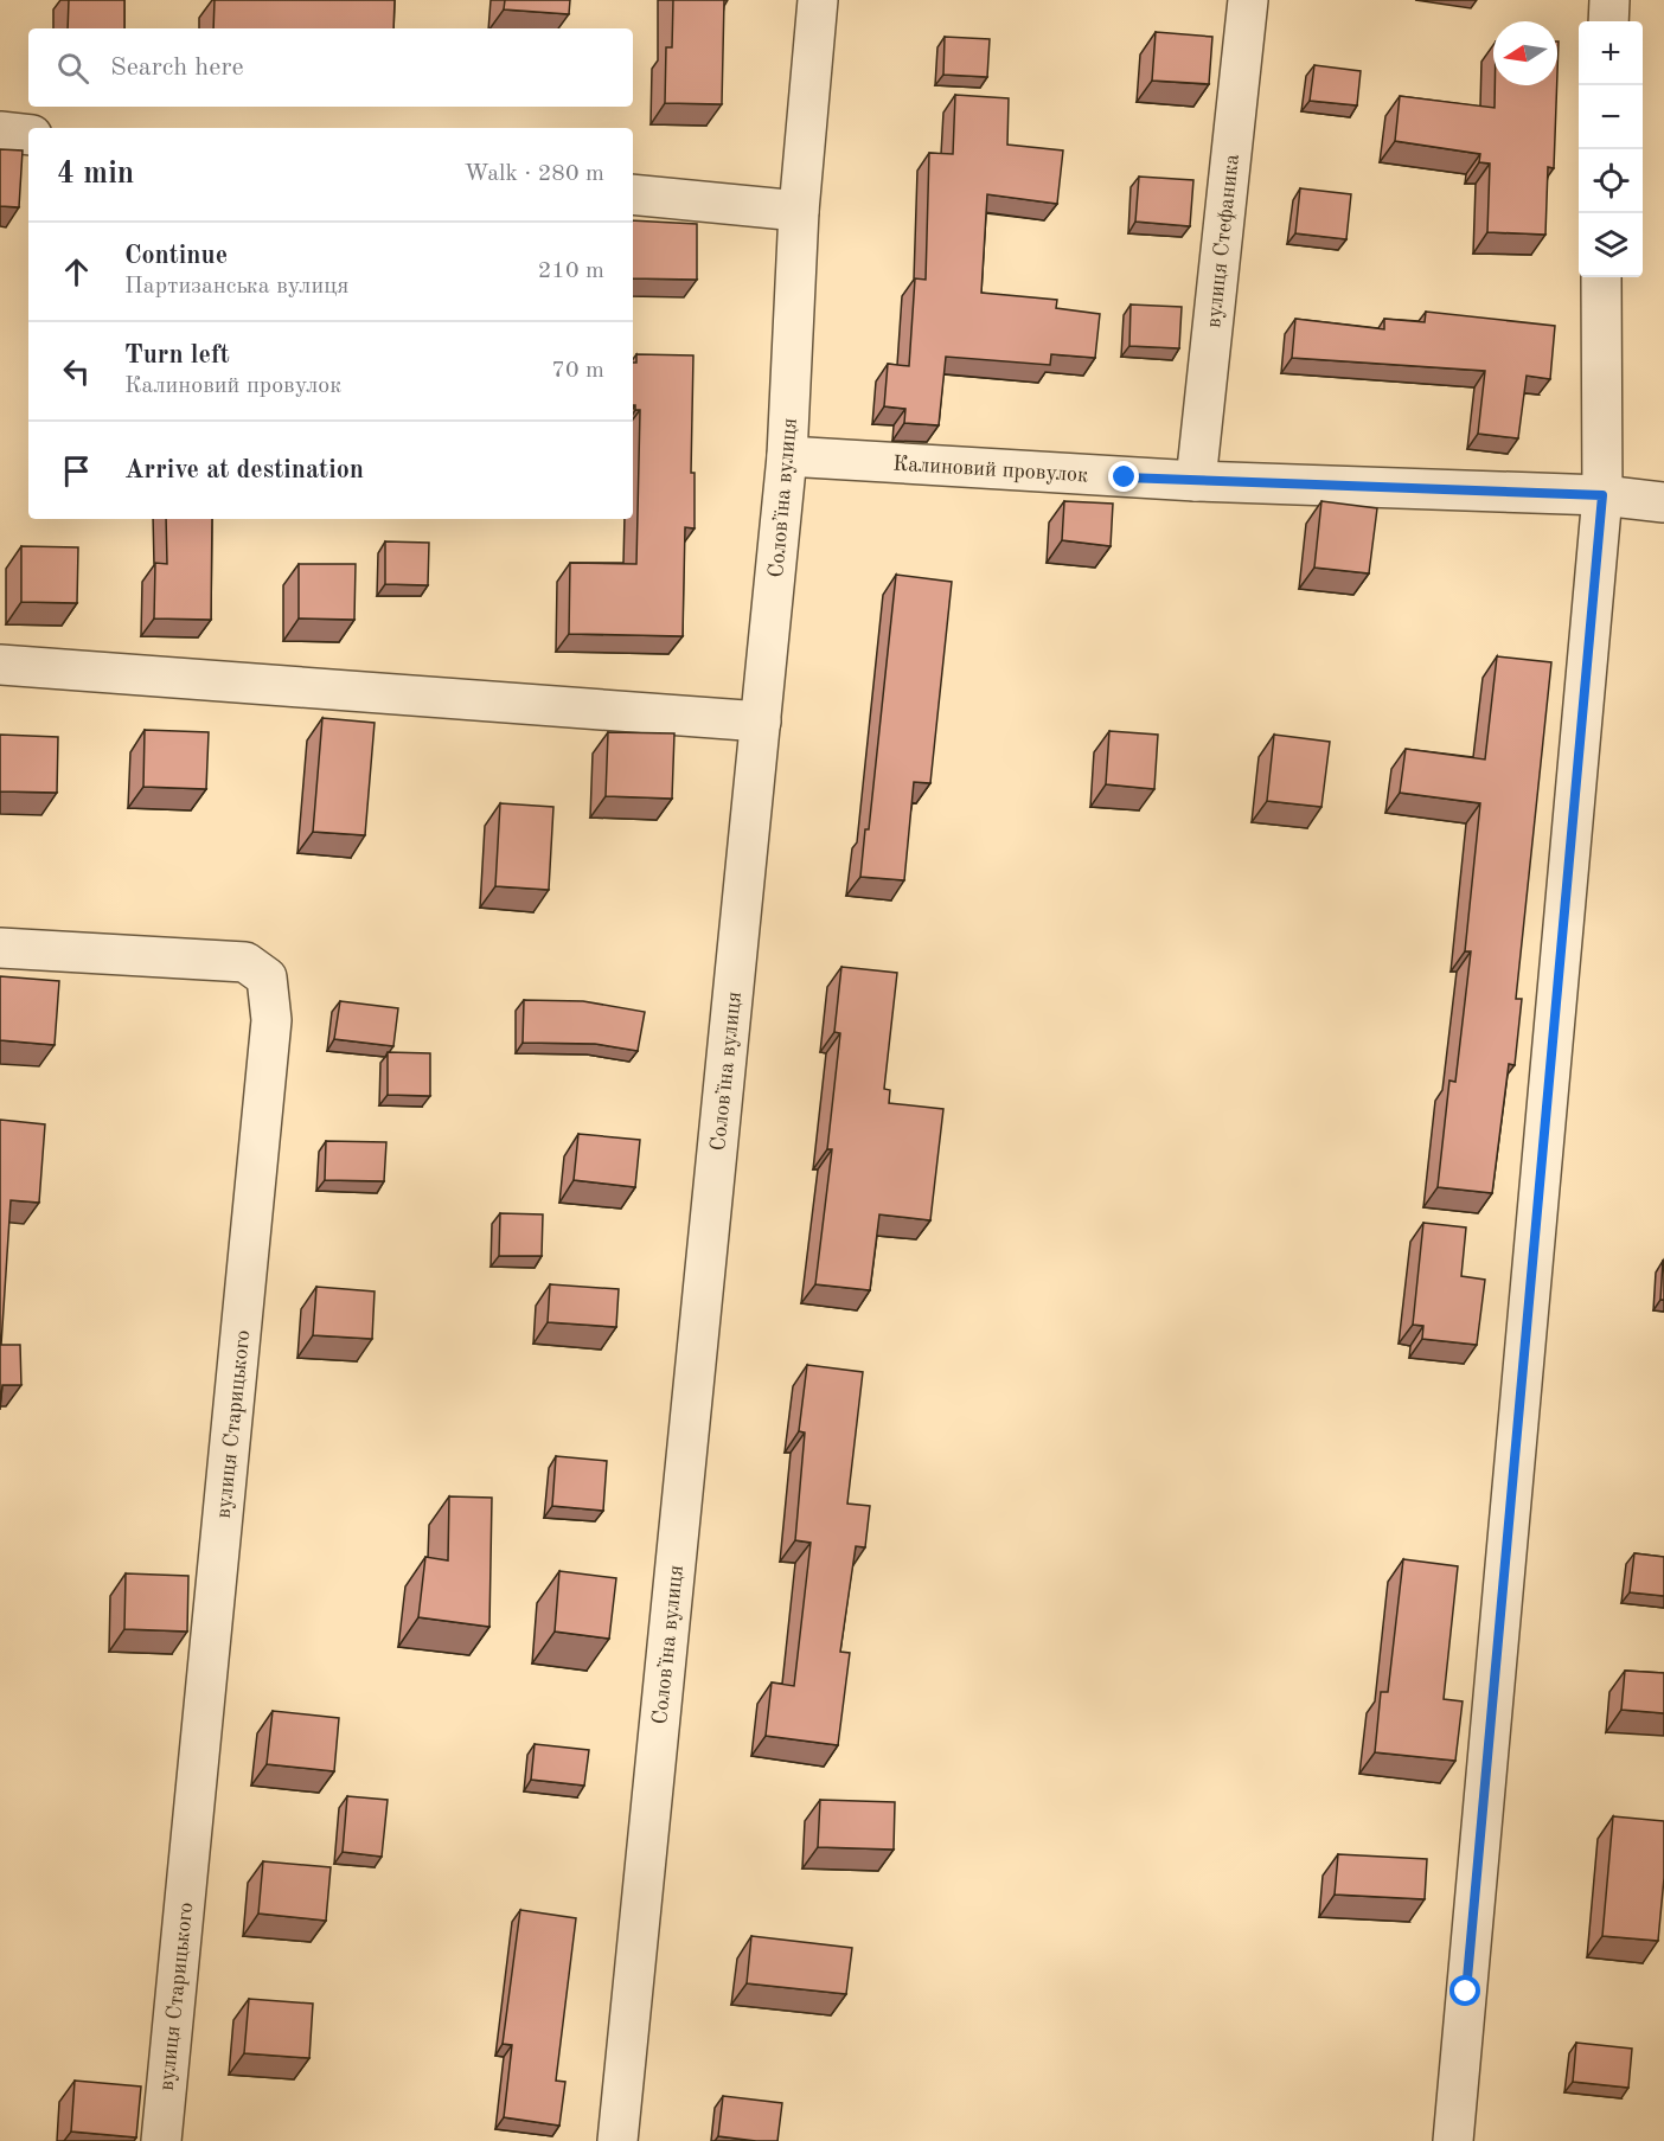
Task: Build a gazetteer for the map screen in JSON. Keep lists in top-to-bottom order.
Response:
{
  "streets": {
    "street": [
      "вулиця Стефаника",
      "Калиновий провулок",
      "Соловʼїна вулиця",
      "вулиця Старицького"
    ]
  },
  "crossings": [
    ["вулиця Стефаника", "Калиновий провулок"],
    ["Калиновий провулок", "Соловʼїна вулиця"]
  ],
  "north": "left",
  "page": {
    "map_buttons": ["+", "−"],
    "search": "Search here",
    "heading": ["4 min", "Walk · 280 m"],
    "list": [
      ["Continue", "Партизанська вулиця", "210 m"],
      ["Turn left", "Калиновий провулок", "70 m"],
      "Arrive at destination"
    ]
  }
}
